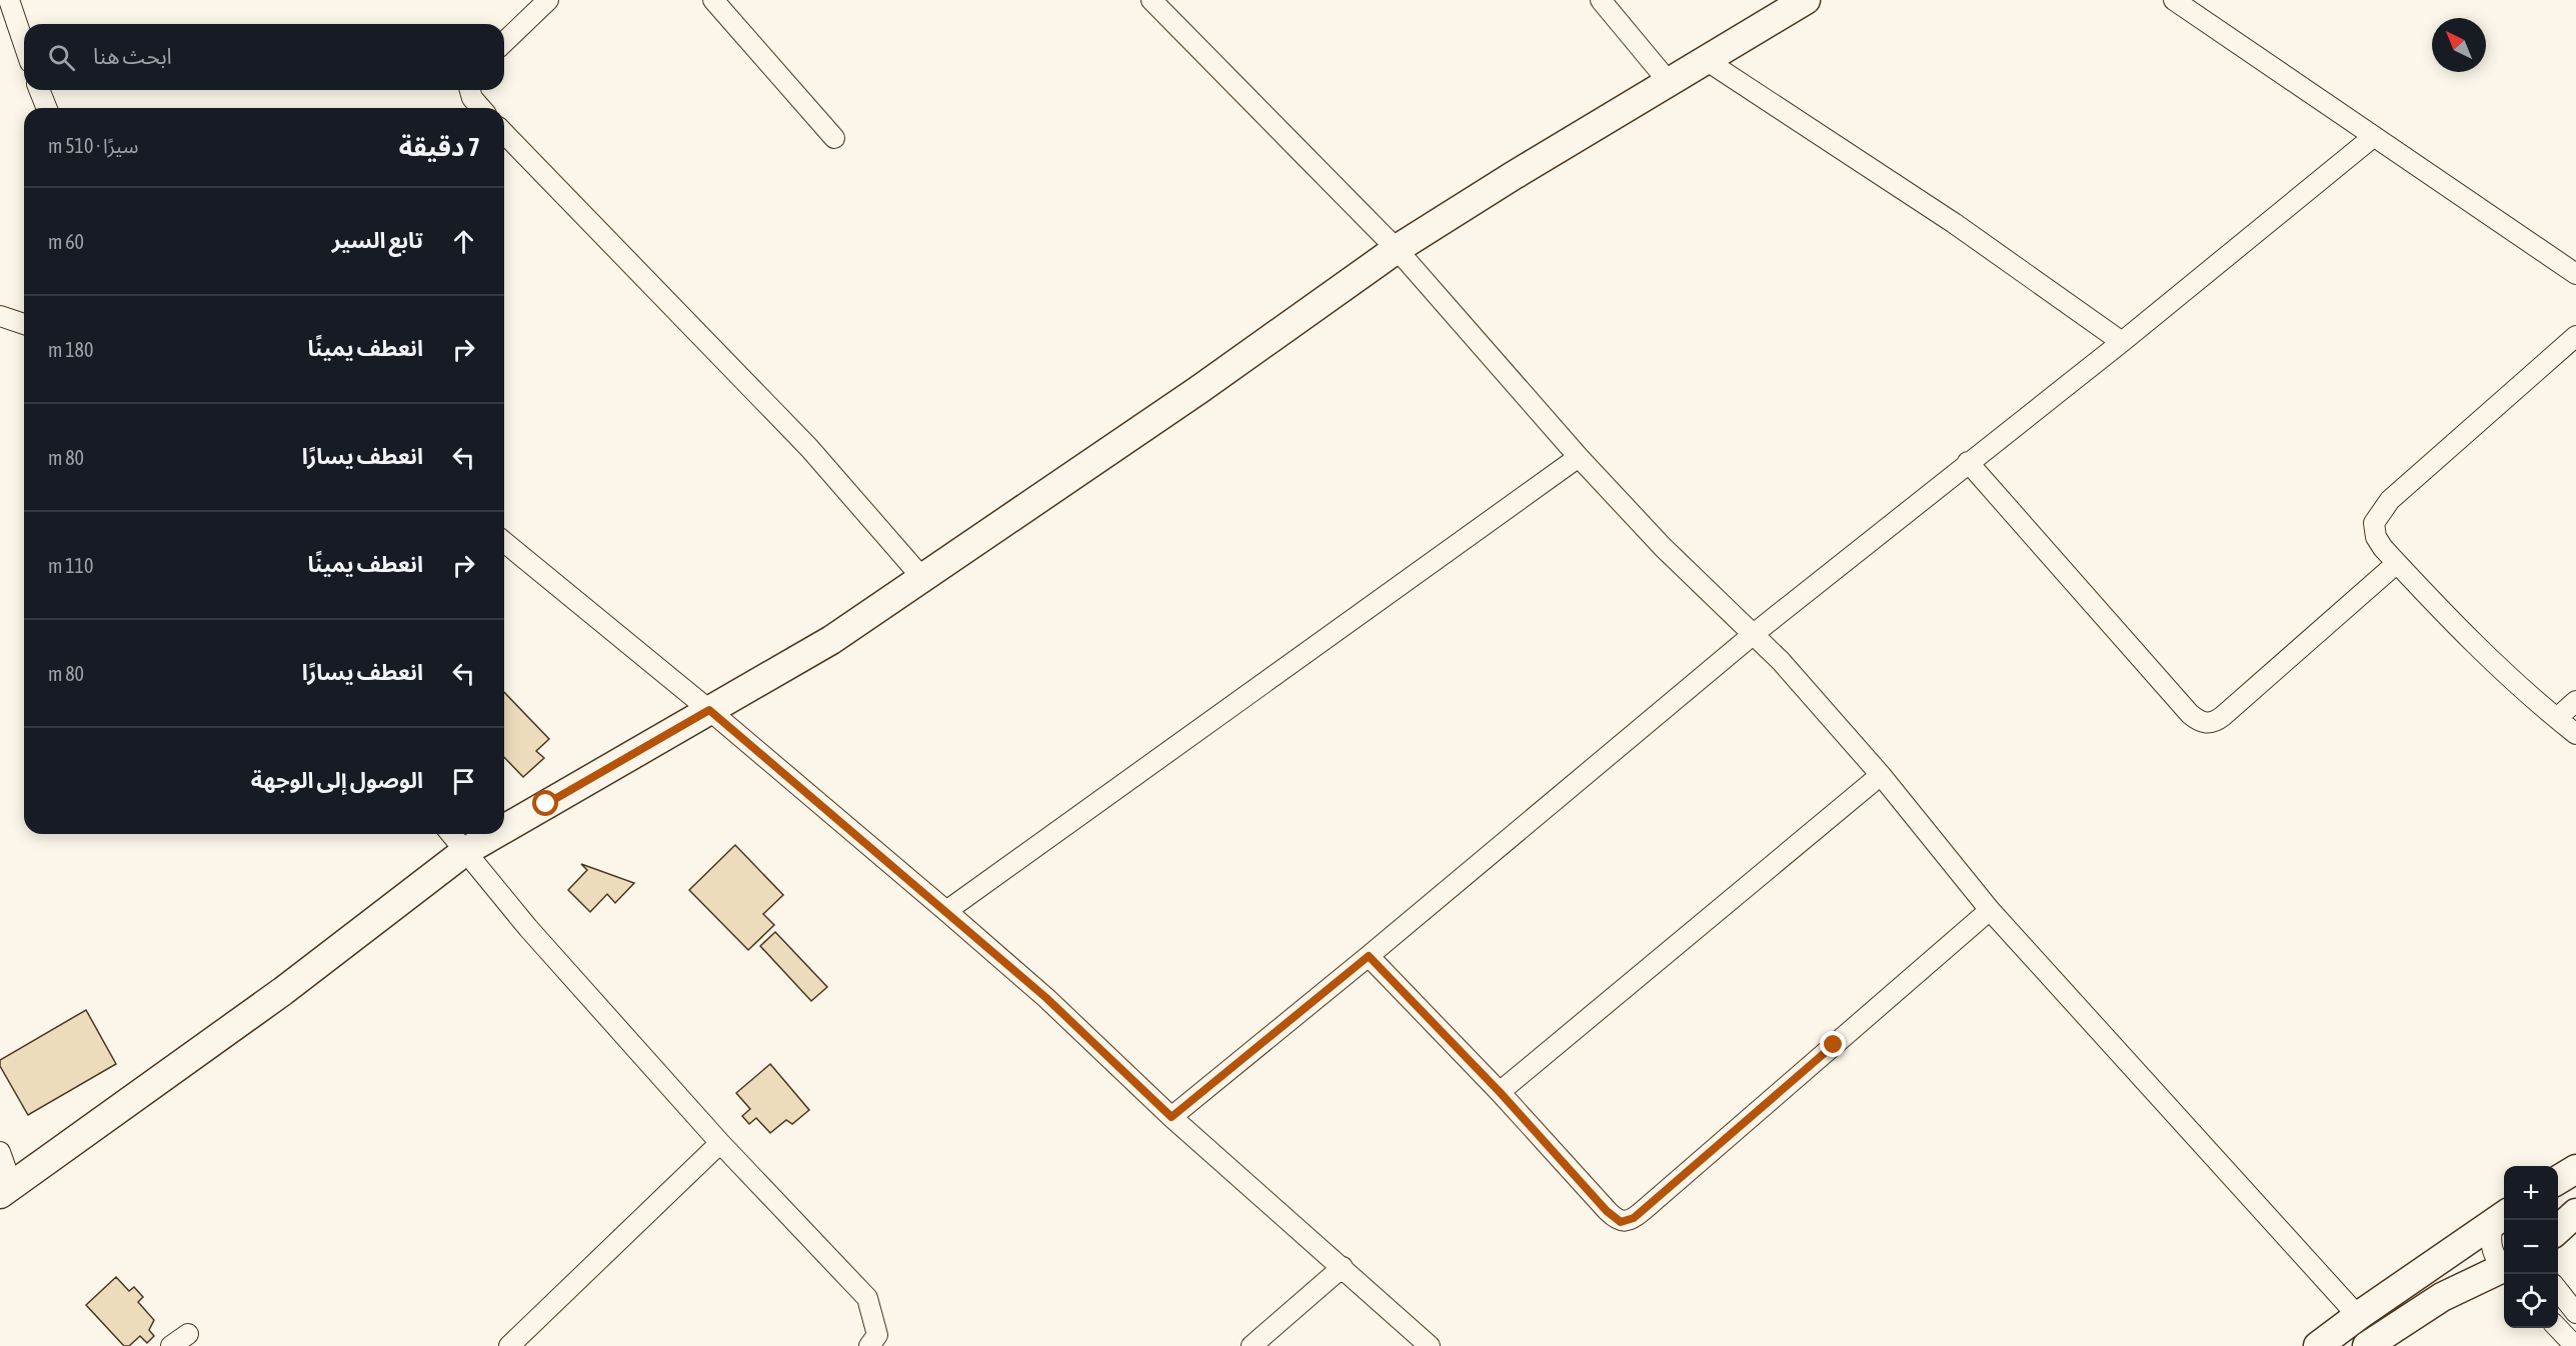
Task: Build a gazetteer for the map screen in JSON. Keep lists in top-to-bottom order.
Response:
{
  "north": "top left",
  "page": {
    "search": "ابحث هنا",
    "heading": ["7 دقيقة", "سيرًا · 510 m"],
    "list": [
      ["تابع السير", "60 m"],
      ["انعطف يمينًا", "180 m"],
      ["انعطف يسارًا", "80 m"],
      ["انعطف يمينًا", "110 m"],
      ["انعطف يسارًا", "80 m"],
      "الوصول إلى الوجهة"
    ],
    "map_buttons": ["+", "−"]
  }
}
